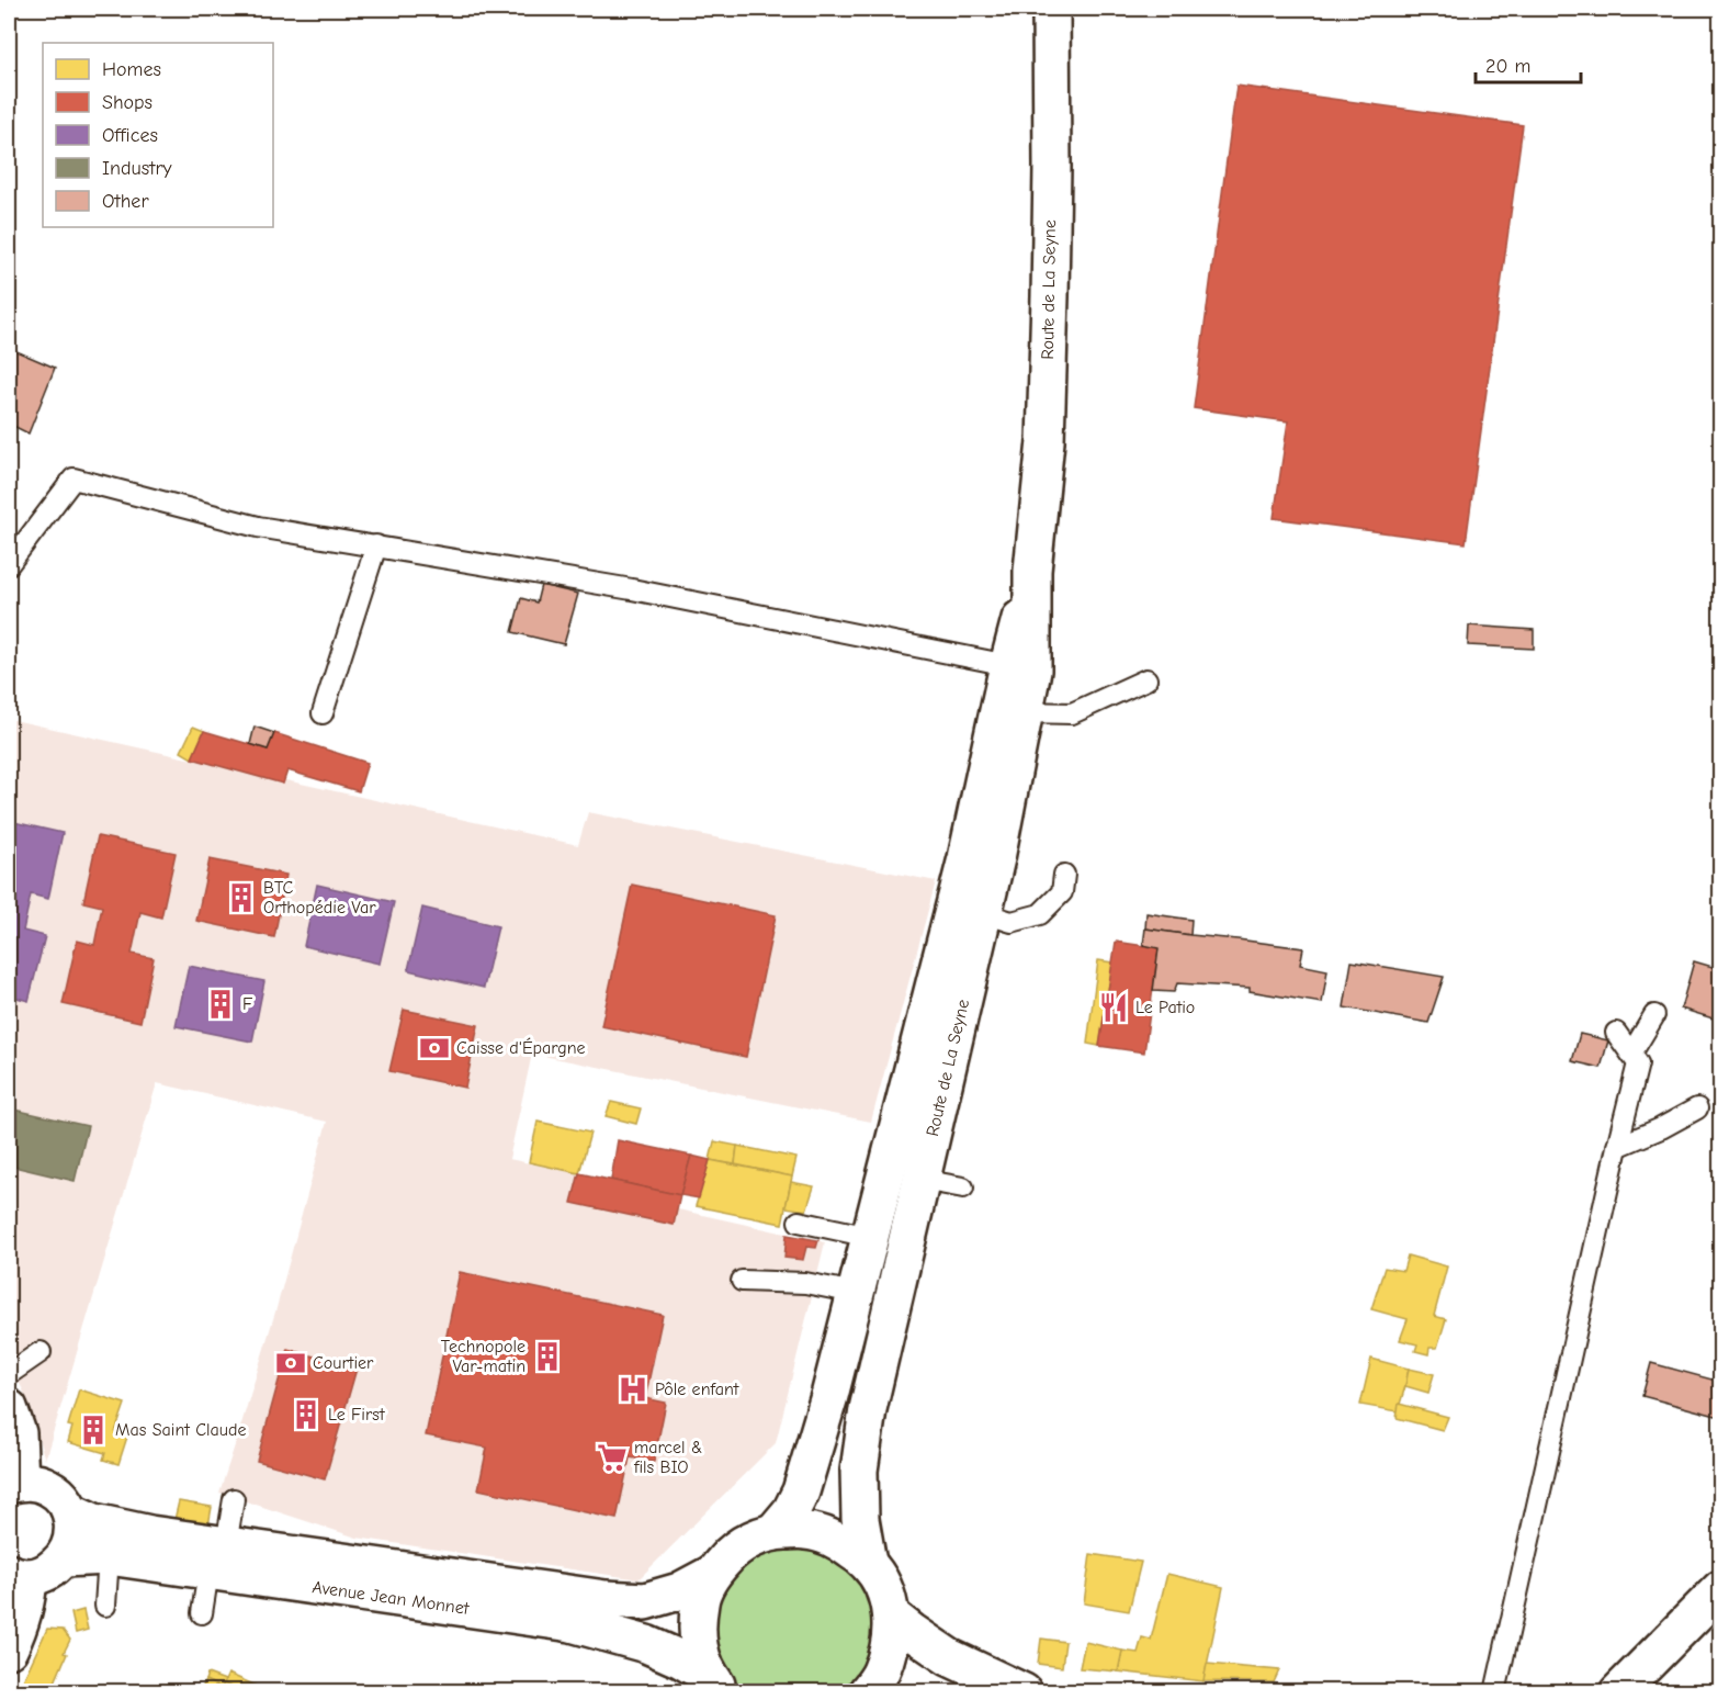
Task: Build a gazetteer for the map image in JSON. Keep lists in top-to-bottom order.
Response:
{
  "streets": {
    "main road": ["Route de La Seyne", "Avenue Jean Monnet"]
  },
  "places": {
    "building": [
      "BTC Orthopédie Var",
      "F",
      "Technopole Var-matin",
      "Le First",
      "Mas Saint Claude"
    ],
    "restaurant": ["Le Patio"],
    "bank": ["Caisse d'Épargne", "Courtier"],
    "hospital": ["Pôle enfant"],
    "supermarket": ["marcel & fils BIO"]
  },
  "legend": [
    "Homes",
    "Shops",
    "Offices",
    "Industry",
    "Other"
  ],
  "scale_bar": "20 m"
}
